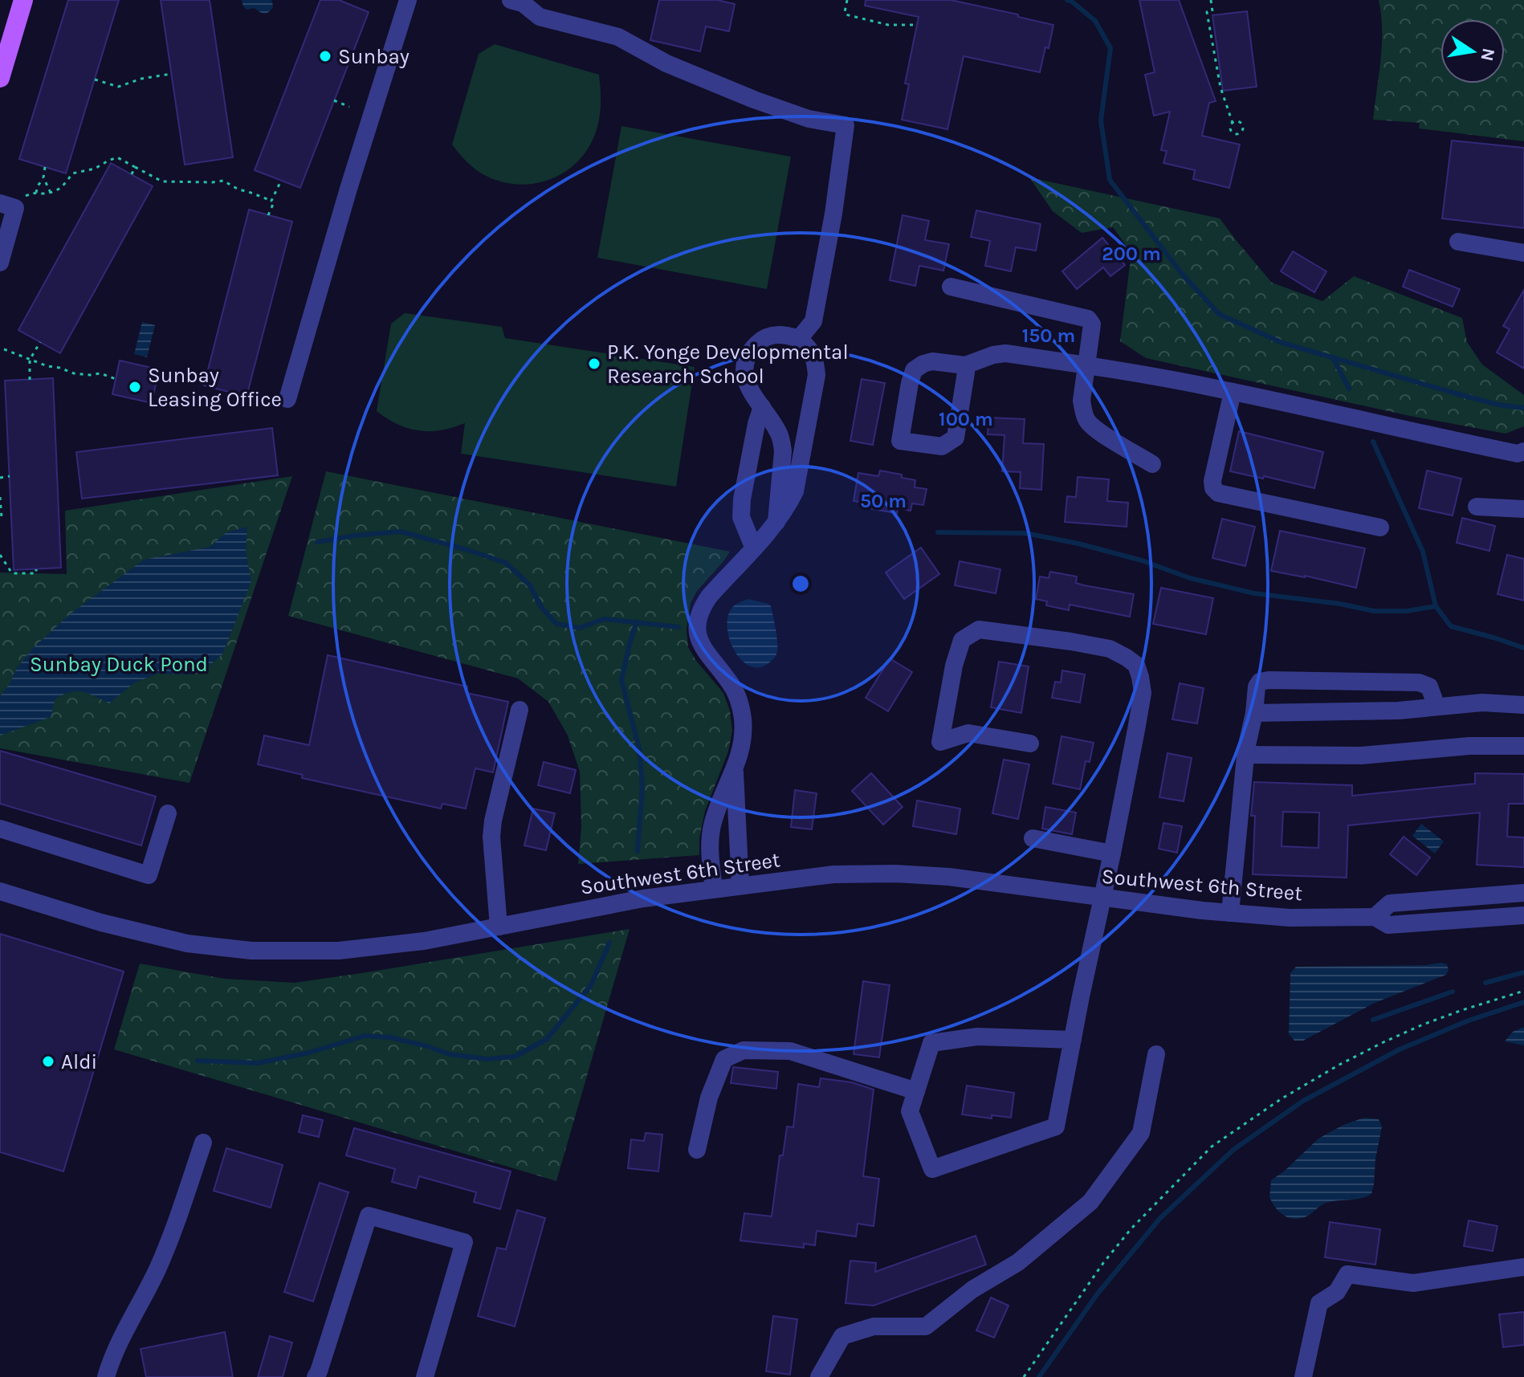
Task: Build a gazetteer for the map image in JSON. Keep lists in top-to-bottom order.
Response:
{
  "streets": {
    "street": ["Southwest 6th Street"]
  },
  "parks": ["Sunbay Duck Pond"],
  "places": [
    "Sunbay",
    "P.K. Yonge Developmental Research School",
    "Sunbay Leasing Office",
    "Aldi"
  ],
  "north": "right",
  "rings": [
    "200 m",
    "150 m",
    "100 m",
    "50 m"
  ]
}
